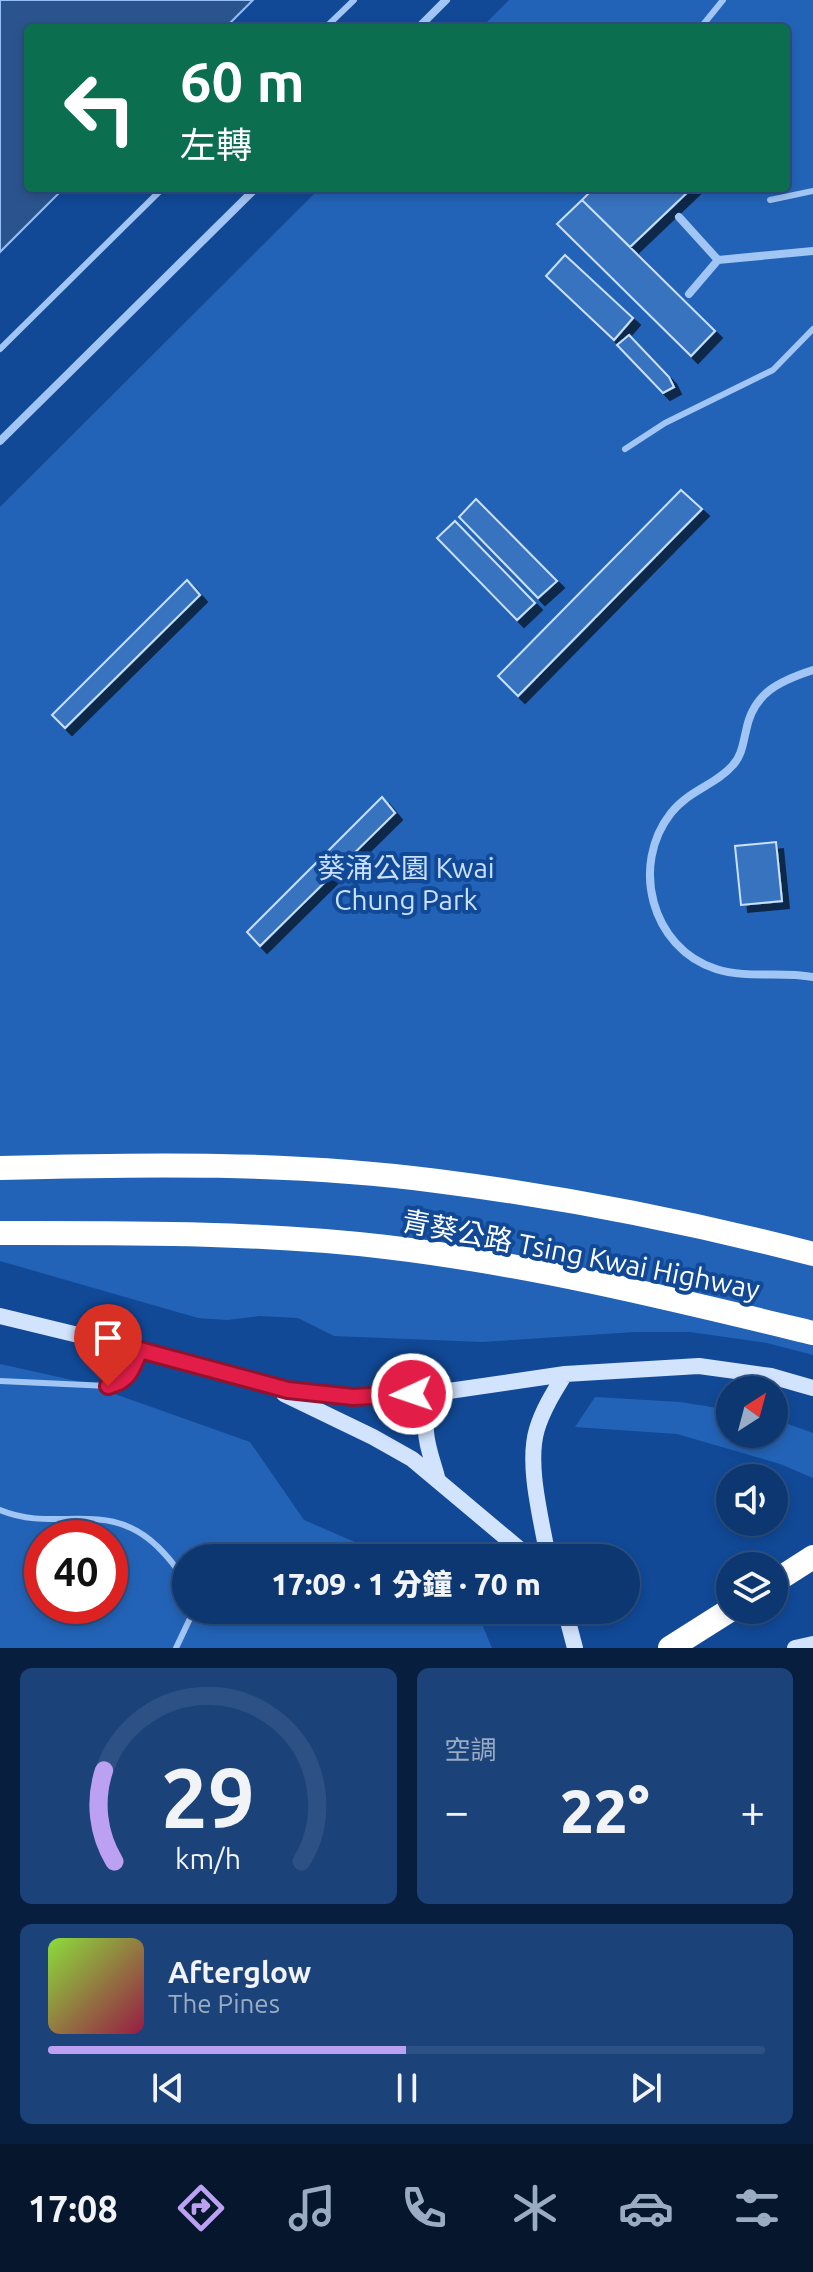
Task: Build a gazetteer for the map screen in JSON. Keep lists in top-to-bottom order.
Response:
{
  "streets": {
    "highway": ["青葵公路 Tsing Kwai Highway"]
  },
  "parks": ["葵涌公園 Kwai Chung Park"],
  "north": "top right",
  "page": {
    "turn": ["60 m", "左轉"],
    "limit": "40",
    "trip": "17:09 · 1 分鐘 · 70 m",
    "tile": "空調",
    "heat": ["−", "22°", "+"],
    "song": ["Afterglow", "The Pines"],
    "tabs": "17:08",
    "gauge": ["29", "km/h"]
  }
}
